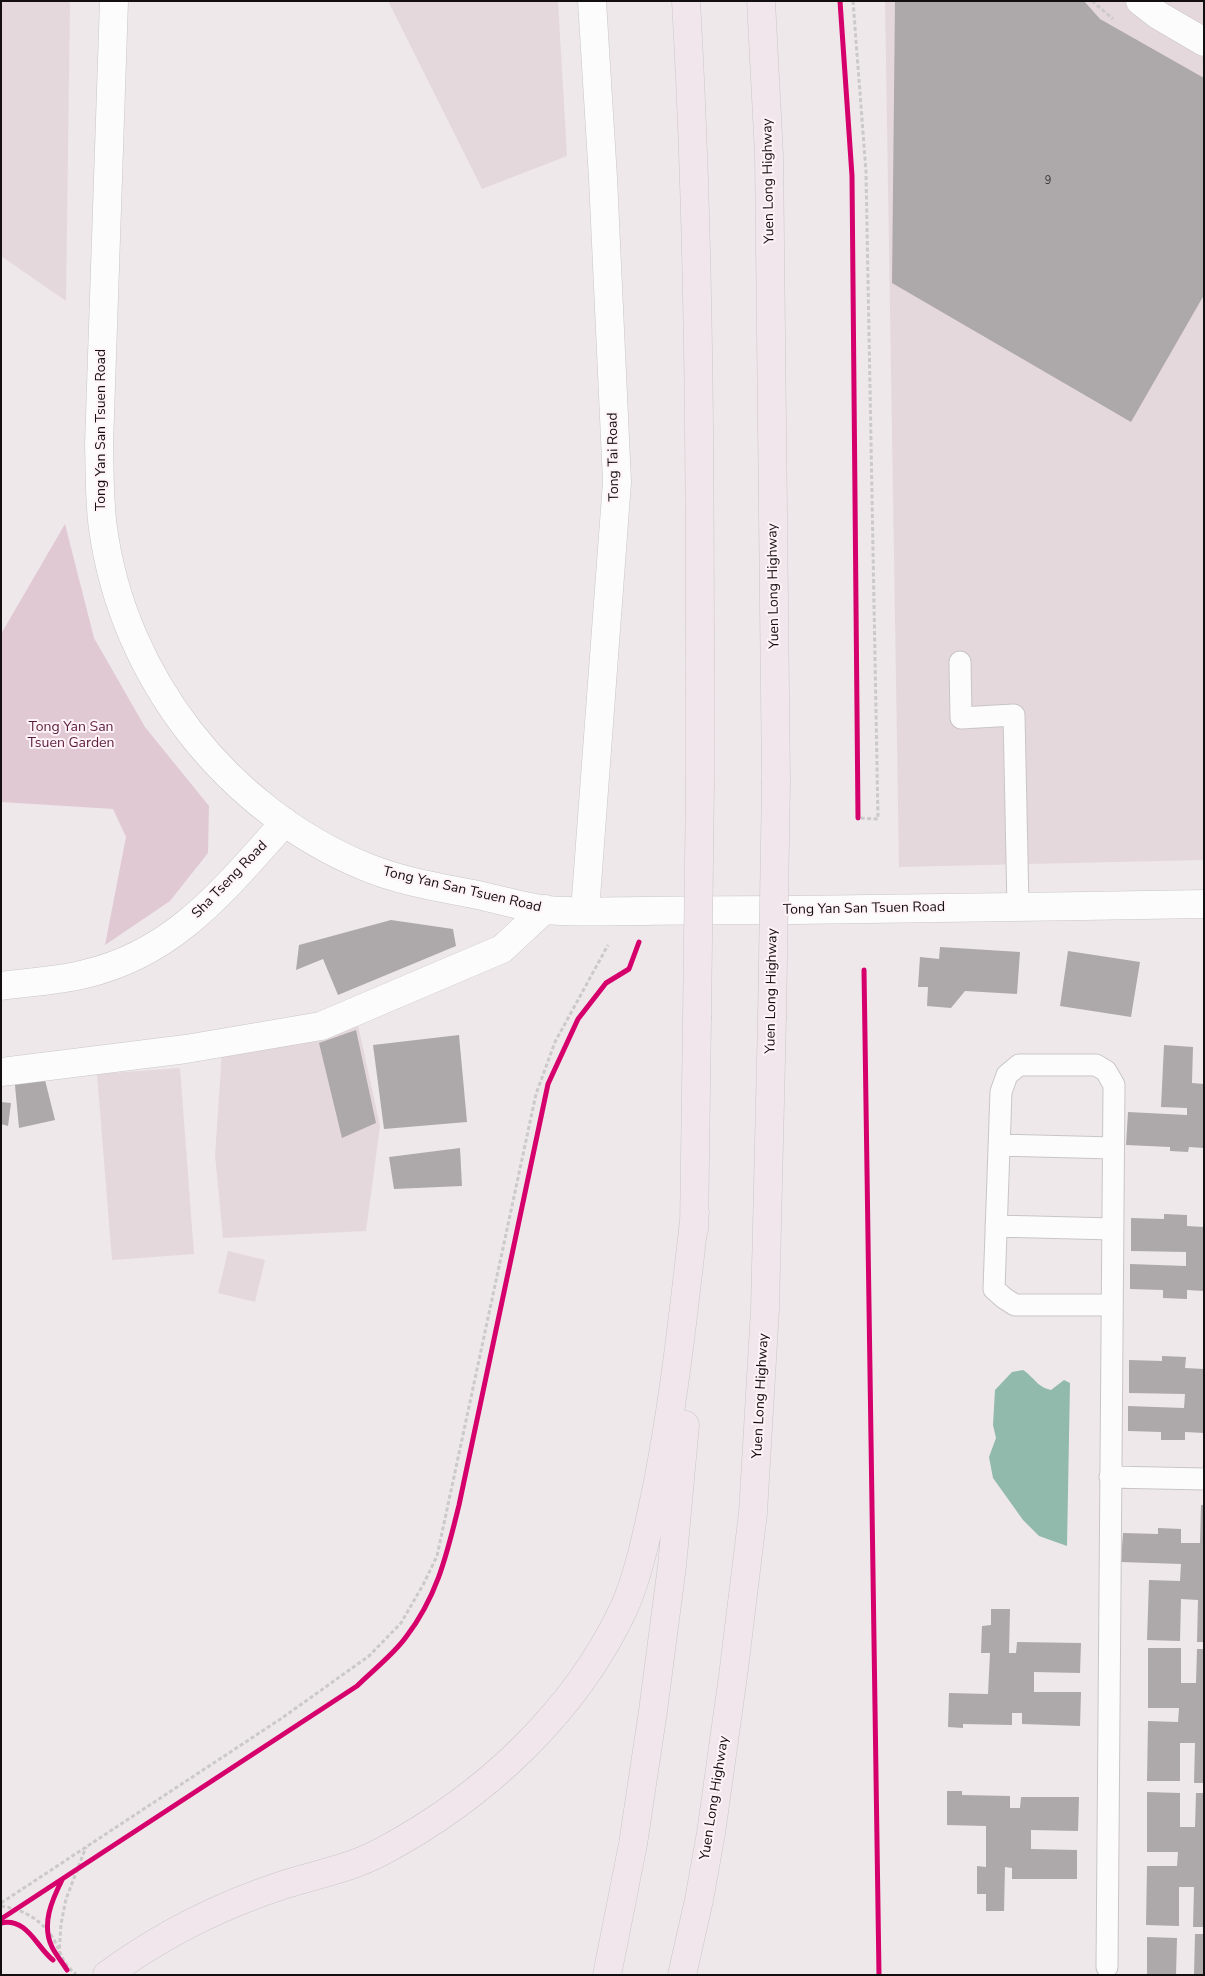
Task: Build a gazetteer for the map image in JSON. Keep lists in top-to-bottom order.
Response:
{
  "streets": {
    "highway": ["Yuen Long Highway"],
    "street": ["Tong Yan San Tsuen Road", "Tong Tai Road", "Sha Tseng Road"]
  },
  "crossings": [
    ["Tong Yan San Tsuen Road", "Tong Tai Road"],
    ["Tong Yan San Tsuen Road", "Sha Tseng Road"]
  ],
  "parks": ["Tong Yan San Tsuen Garden"],
  "house_numbers": ["9"]
}
